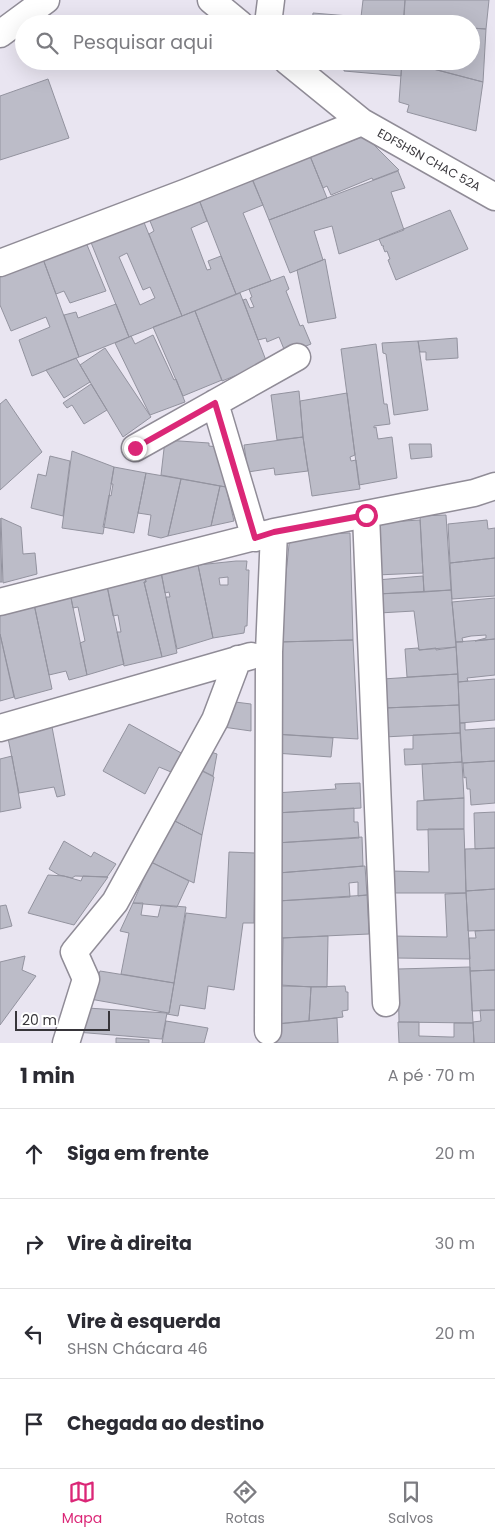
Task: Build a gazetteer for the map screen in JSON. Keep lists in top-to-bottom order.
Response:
{
  "streets": {
    "street": ["EDFSHSN CHAC 52A"]
  },
  "scale_bar": "20 m",
  "page": {
    "search": "Pesquisar aqui",
    "scale": "20 m",
    "heading": ["1 min", "A pé · 70 m"],
    "list": [
      ["Siga em frente", "20 m"],
      ["Vire à direita", "30 m"],
      ["Vire à esquerda", "SHSN Chácara 46", "20 m"],
      "Chegada ao destino"
    ],
    "nav": ["Mapa", "Rotas", "Salvos"]
  }
}
